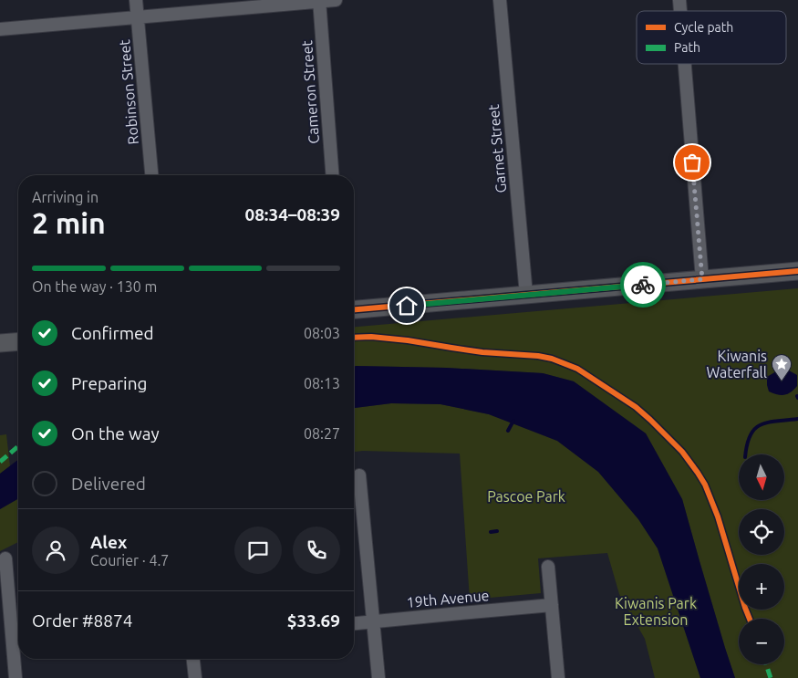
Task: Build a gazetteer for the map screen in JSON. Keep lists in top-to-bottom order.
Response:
{
  "streets": {
    "street": [
      "Robinson Street",
      "Cameron Street",
      "Garnet Street",
      "19th Avenue"
    ]
  },
  "parks": ["Pascoe Park", "Kiwanis Park Extension"],
  "places": {
    "place": ["Kiwanis Waterfall"]
  },
  "legend": ["Cycle path", "Path"],
  "north": "bottom",
  "page": {
    "heading": ["2 min", "Arriving in", "08:34–08:39"],
    "panel": [
      "Alex",
      "Courier · 4.7",
      "Order #8874",
      "$33.69"
    ],
    "bar": "On the way · 130 m",
    "list": [
      ["Confirmed", "08:03"],
      ["Preparing", "08:13"],
      ["On the way", "08:27"],
      "Delivered"
    ],
    "map_buttons": ["+", "−"]
  }
}
